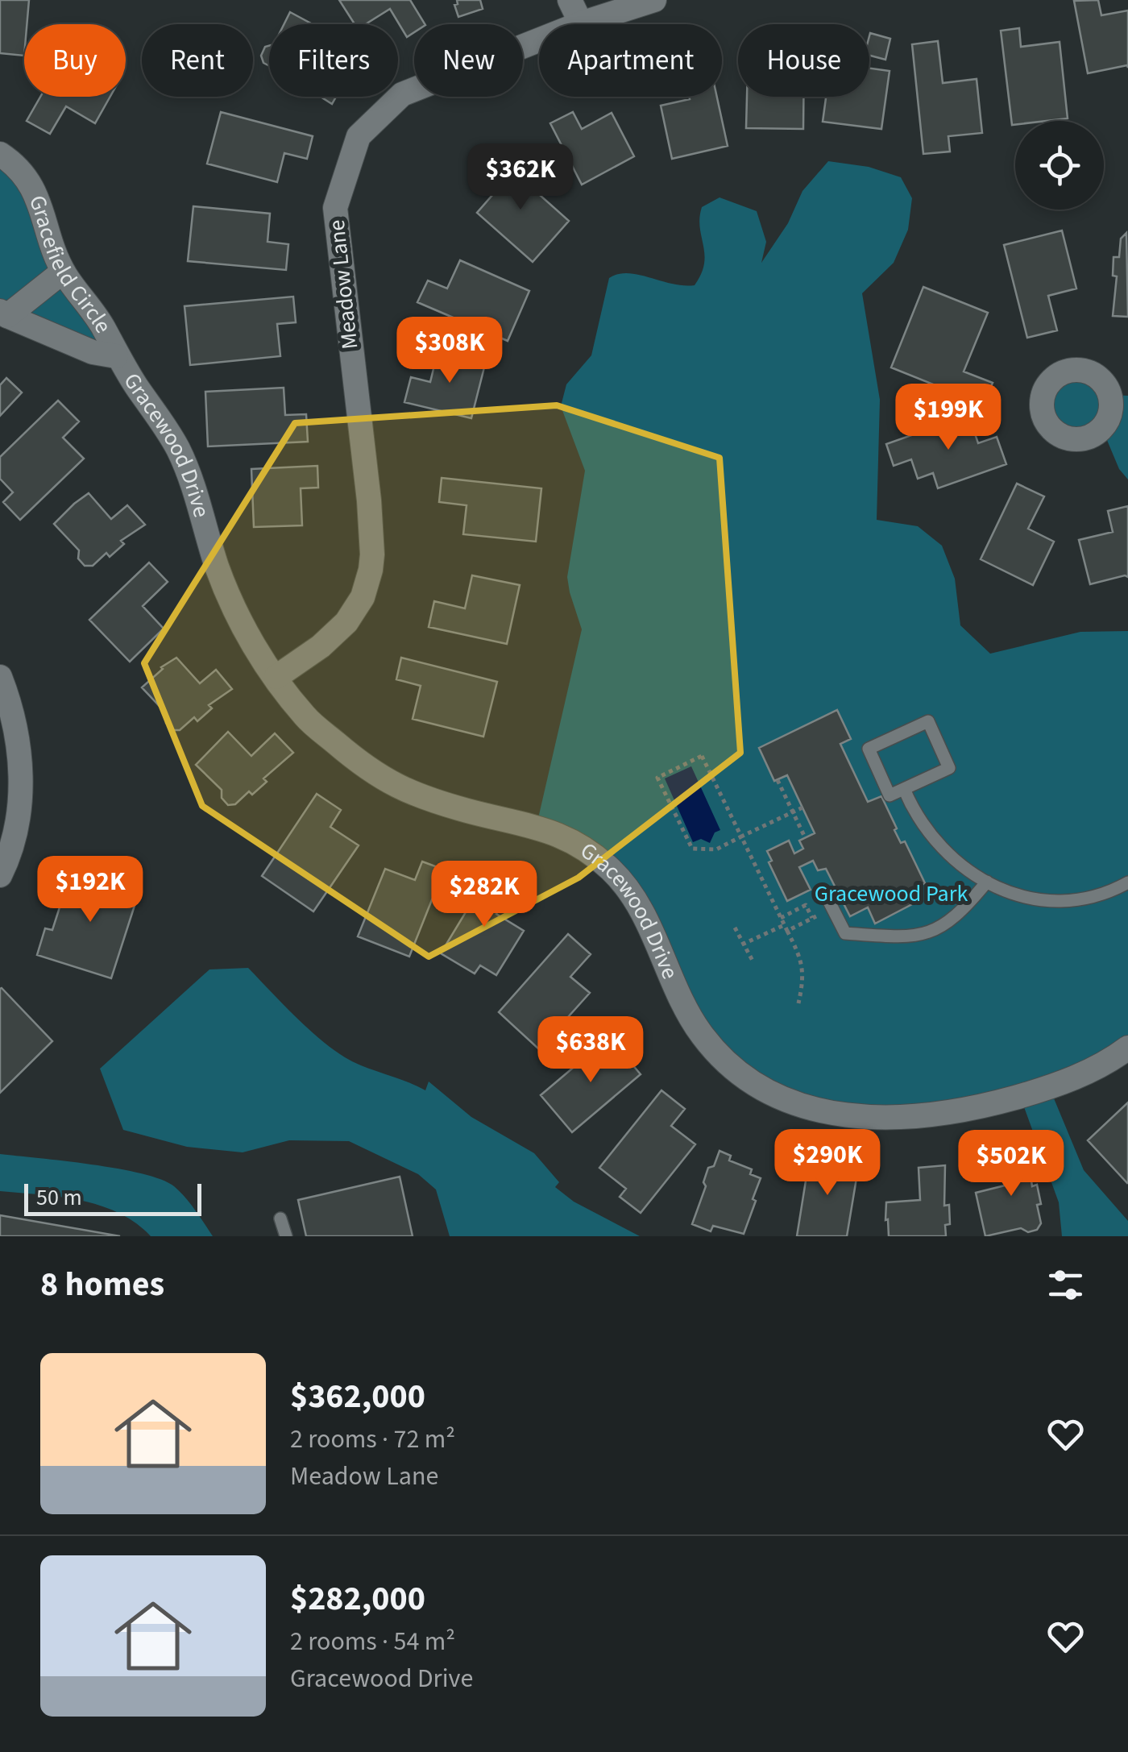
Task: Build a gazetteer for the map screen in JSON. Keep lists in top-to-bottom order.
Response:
{
  "streets": {
    "street": ["Gracefield Circle", "Meadow Lane", "Gracewood Drive"]
  },
  "crossings": [
    ["Gracefield Circle", "Gracewood Drive"],
    ["Meadow Lane", "Gracewood Drive"]
  ],
  "parks": ["Gracewood Park"],
  "scale_bar": "50 m",
  "page": {
    "chip": [
      "Buy",
      "Rent",
      "Filters",
      "New",
      "Apartment",
      "House"
    ],
    "price": [
      "$362K",
      "$308K",
      "$199K",
      "$192K",
      "$282K",
      "$638K",
      "$290K",
      "$502K"
    ],
    "scale": "50 m",
    "heading": "8 homes",
    "list": [
      {
        "name": "$362,000",
        "note": "2 rooms · 72 m² · Meadow Lane"
      },
      {
        "name": "$282,000",
        "note": "2 rooms · 54 m² · Gracewood Drive"
      }
    ]
  }
}
